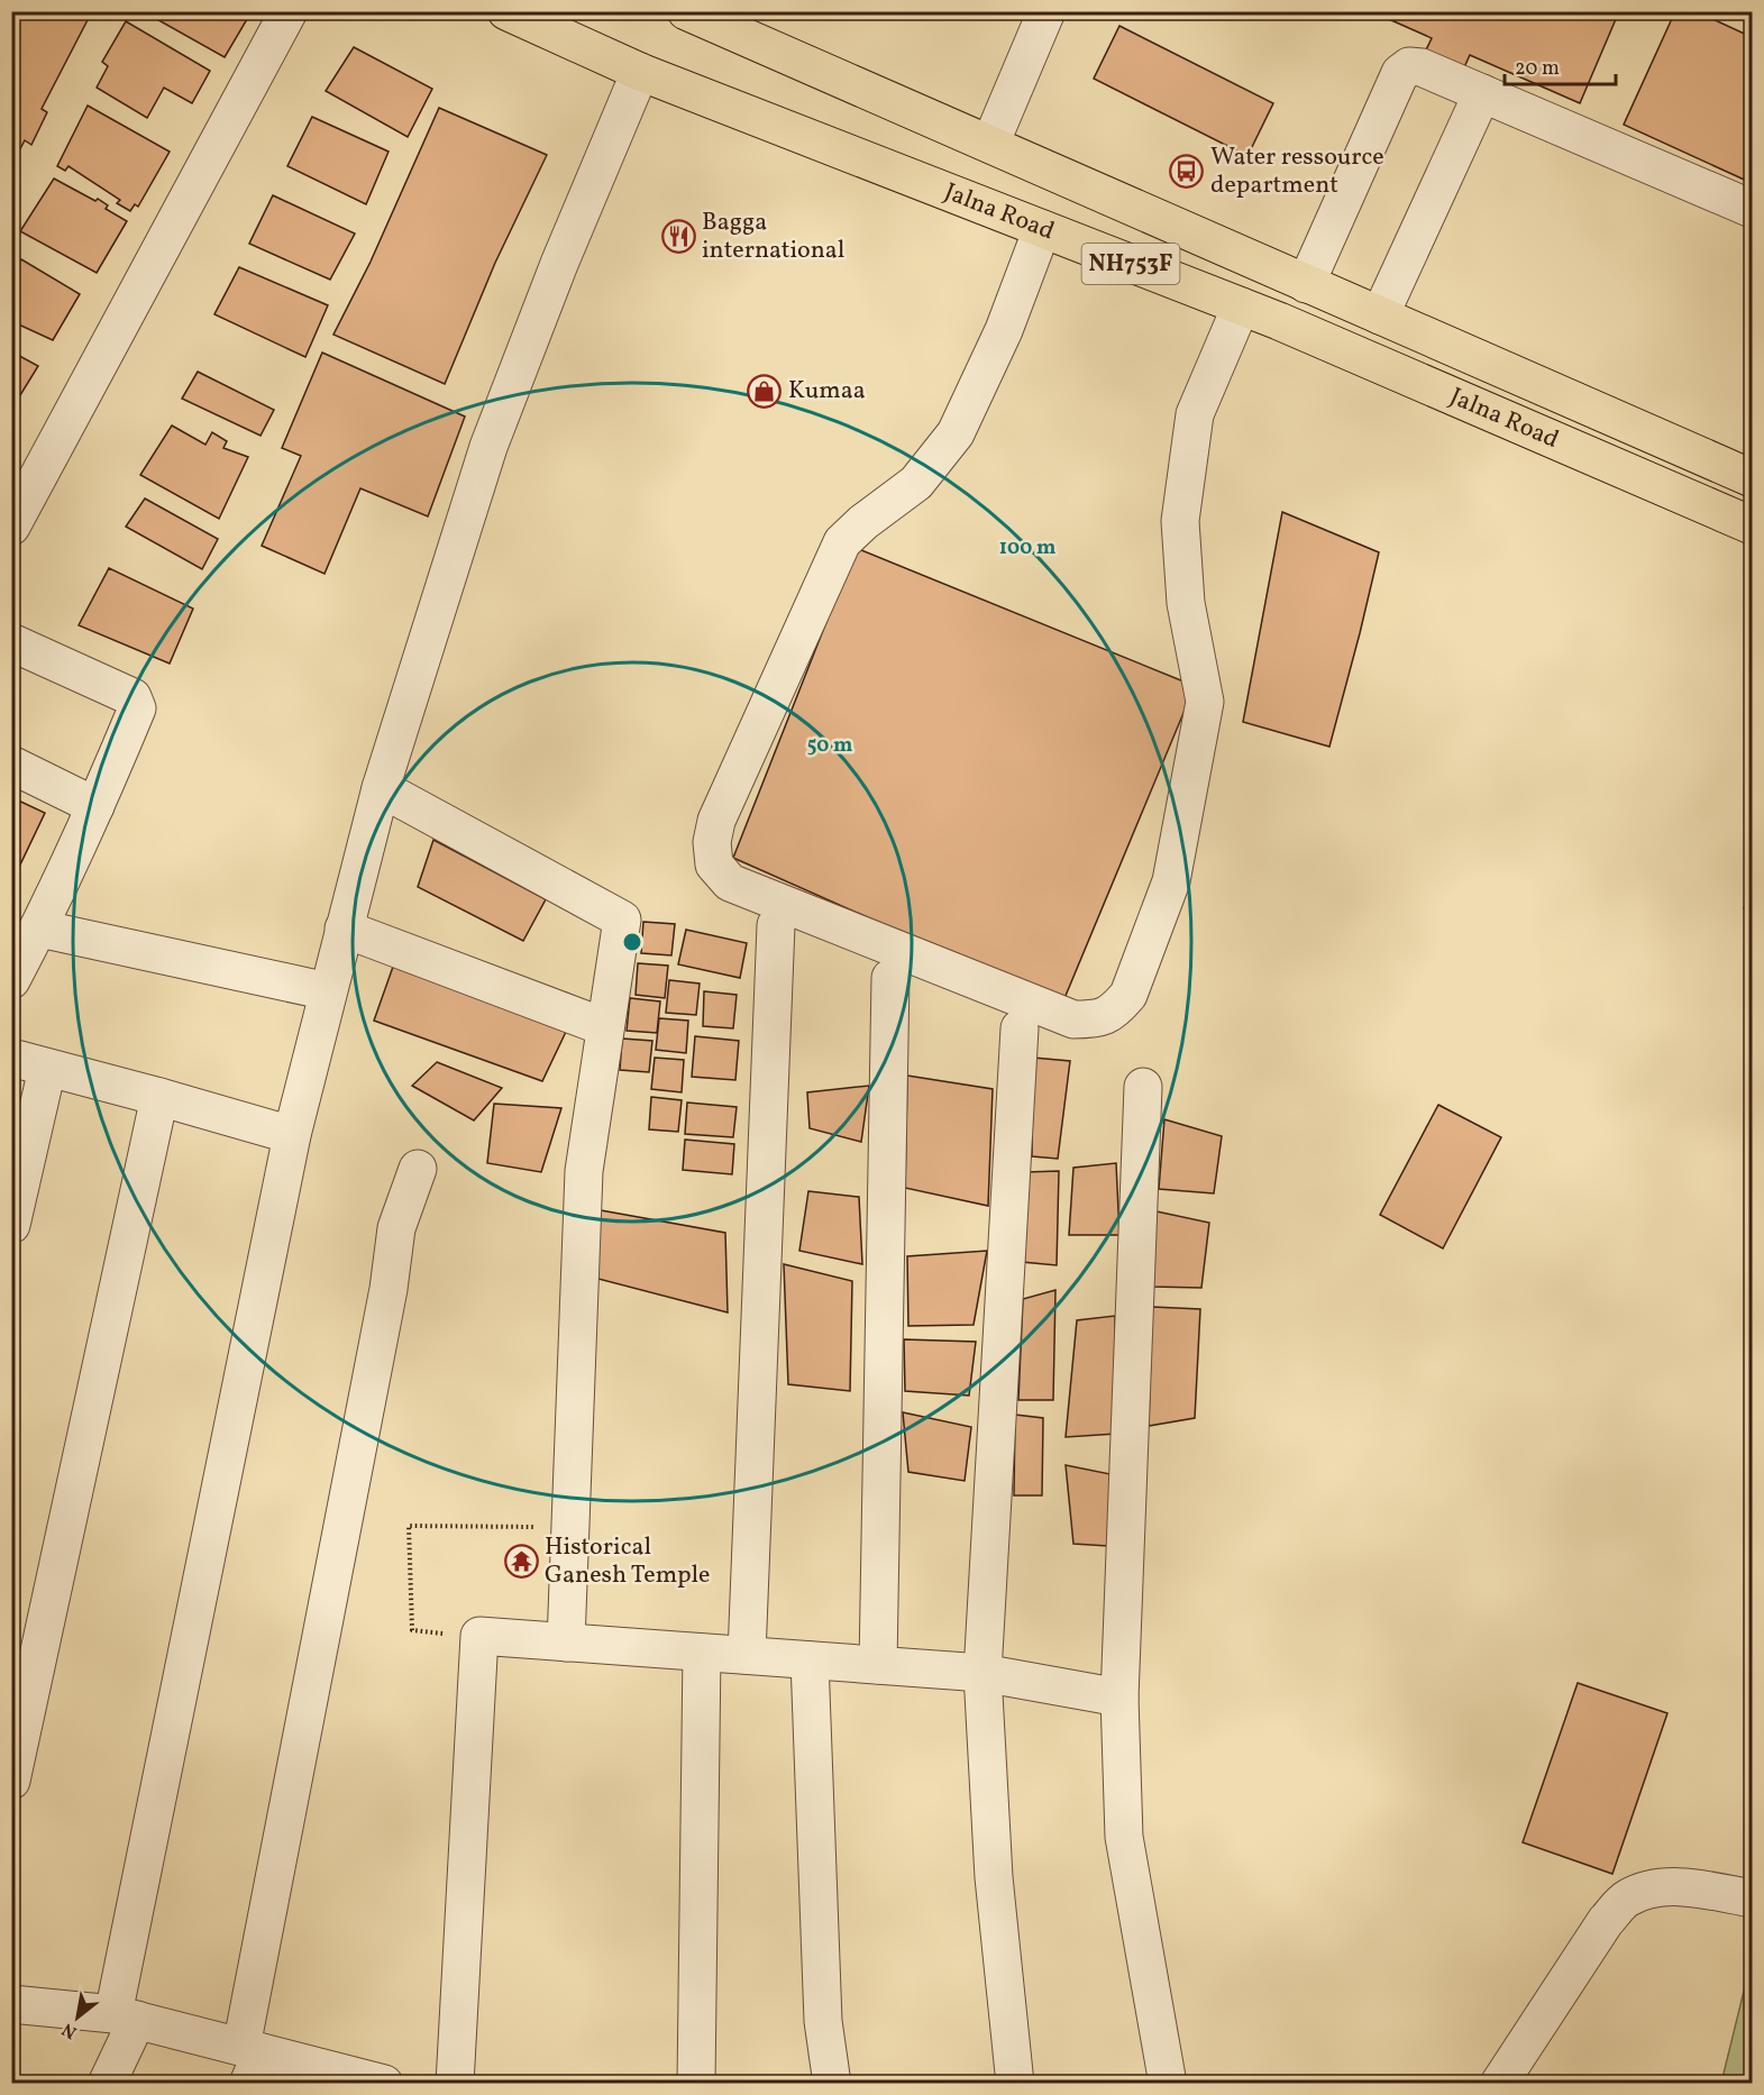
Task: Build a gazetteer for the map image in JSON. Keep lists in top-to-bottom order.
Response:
{
  "streets": {
    "highway": ["Jalna Road", "NH753F"]
  },
  "places": {
    "bus stop": ["Water ressource department"],
    "restaurant": ["Bagga international"],
    "shop": ["Kumaa"],
    "temple": ["Historical Ganesh Temple"]
  },
  "scale_bar": "20 m",
  "north": "bottom left",
  "rings": ["100 m", "50 m"]
}
